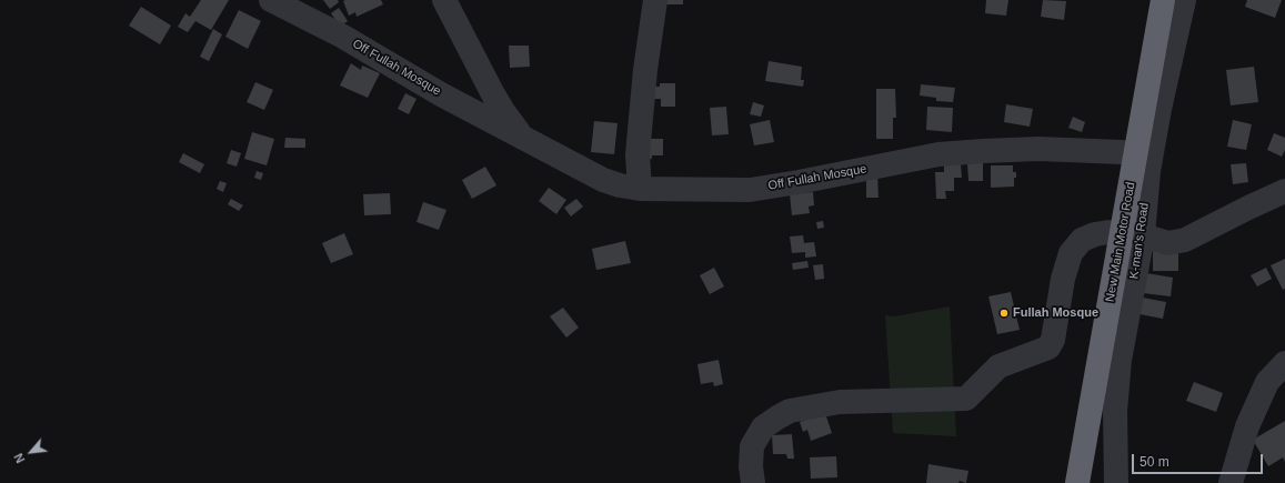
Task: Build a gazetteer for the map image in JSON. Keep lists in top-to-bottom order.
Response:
{
  "streets": {
    "highway": ["New Main Motor Road"],
    "street": ["Off Fullah Mosque", "K-man's Road"]
  },
  "crossings": [
    ["Off Fullah Mosque", "New Main Motor Road"],
    ["K-man's Road", "New Main Motor Road"]
  ],
  "places": ["Fullah Mosque"],
  "scale_bar": "50 m",
  "north": "bottom left"
}
